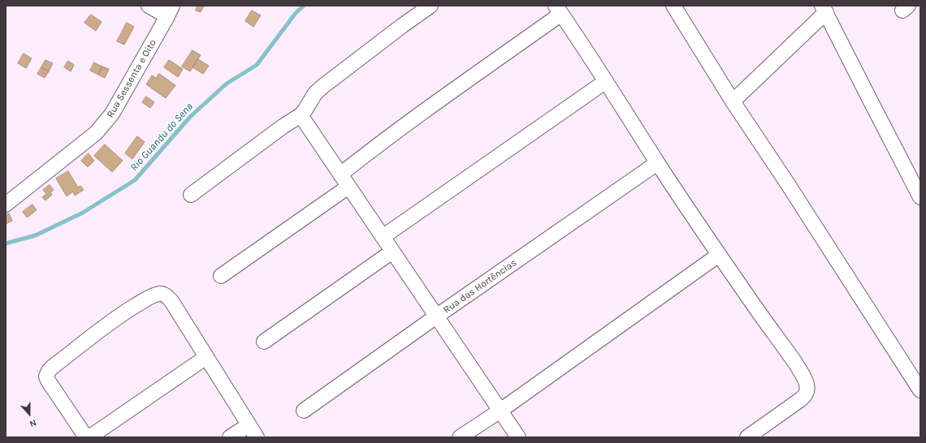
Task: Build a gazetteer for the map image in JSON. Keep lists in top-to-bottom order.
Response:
{
  "streets": {
    "street": ["Rua Sessenta e Oito", "Rua das Hortências"]
  },
  "water": ["Rio Guandu do Sena"],
  "north": "bottom"
}
